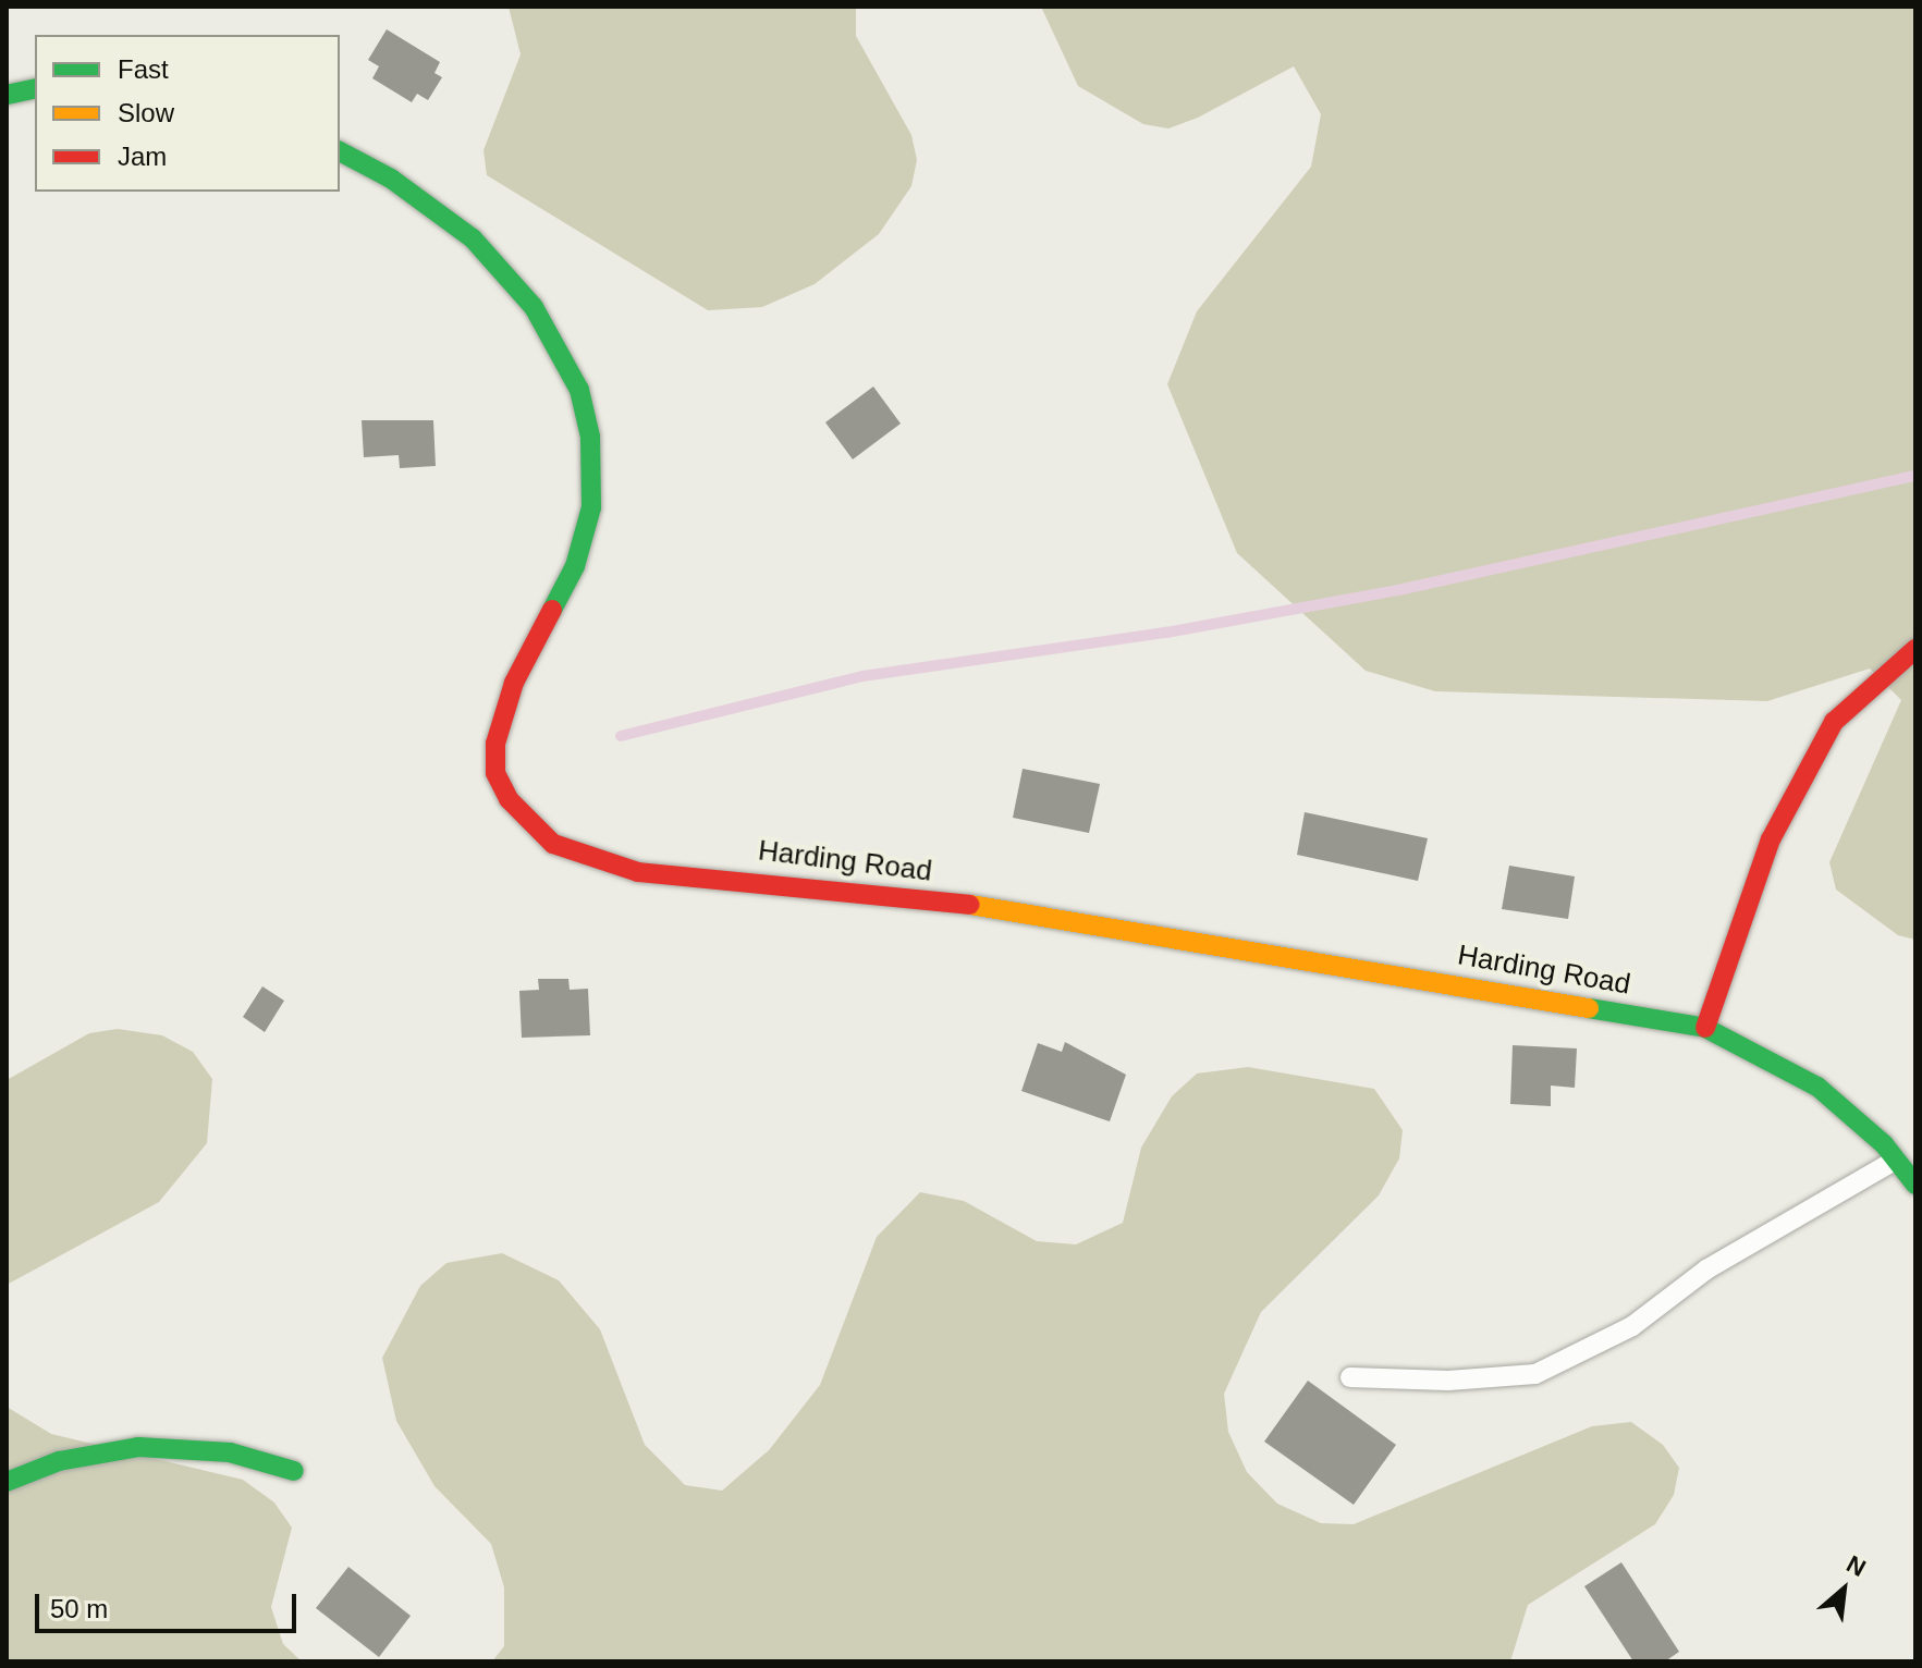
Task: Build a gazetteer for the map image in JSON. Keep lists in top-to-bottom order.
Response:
{
  "streets": {
    "main road": ["Harding Road"]
  },
  "legend": ["Fast", "Slow", "Jam"],
  "scale_bar": "50 m",
  "north": "top right"
}
